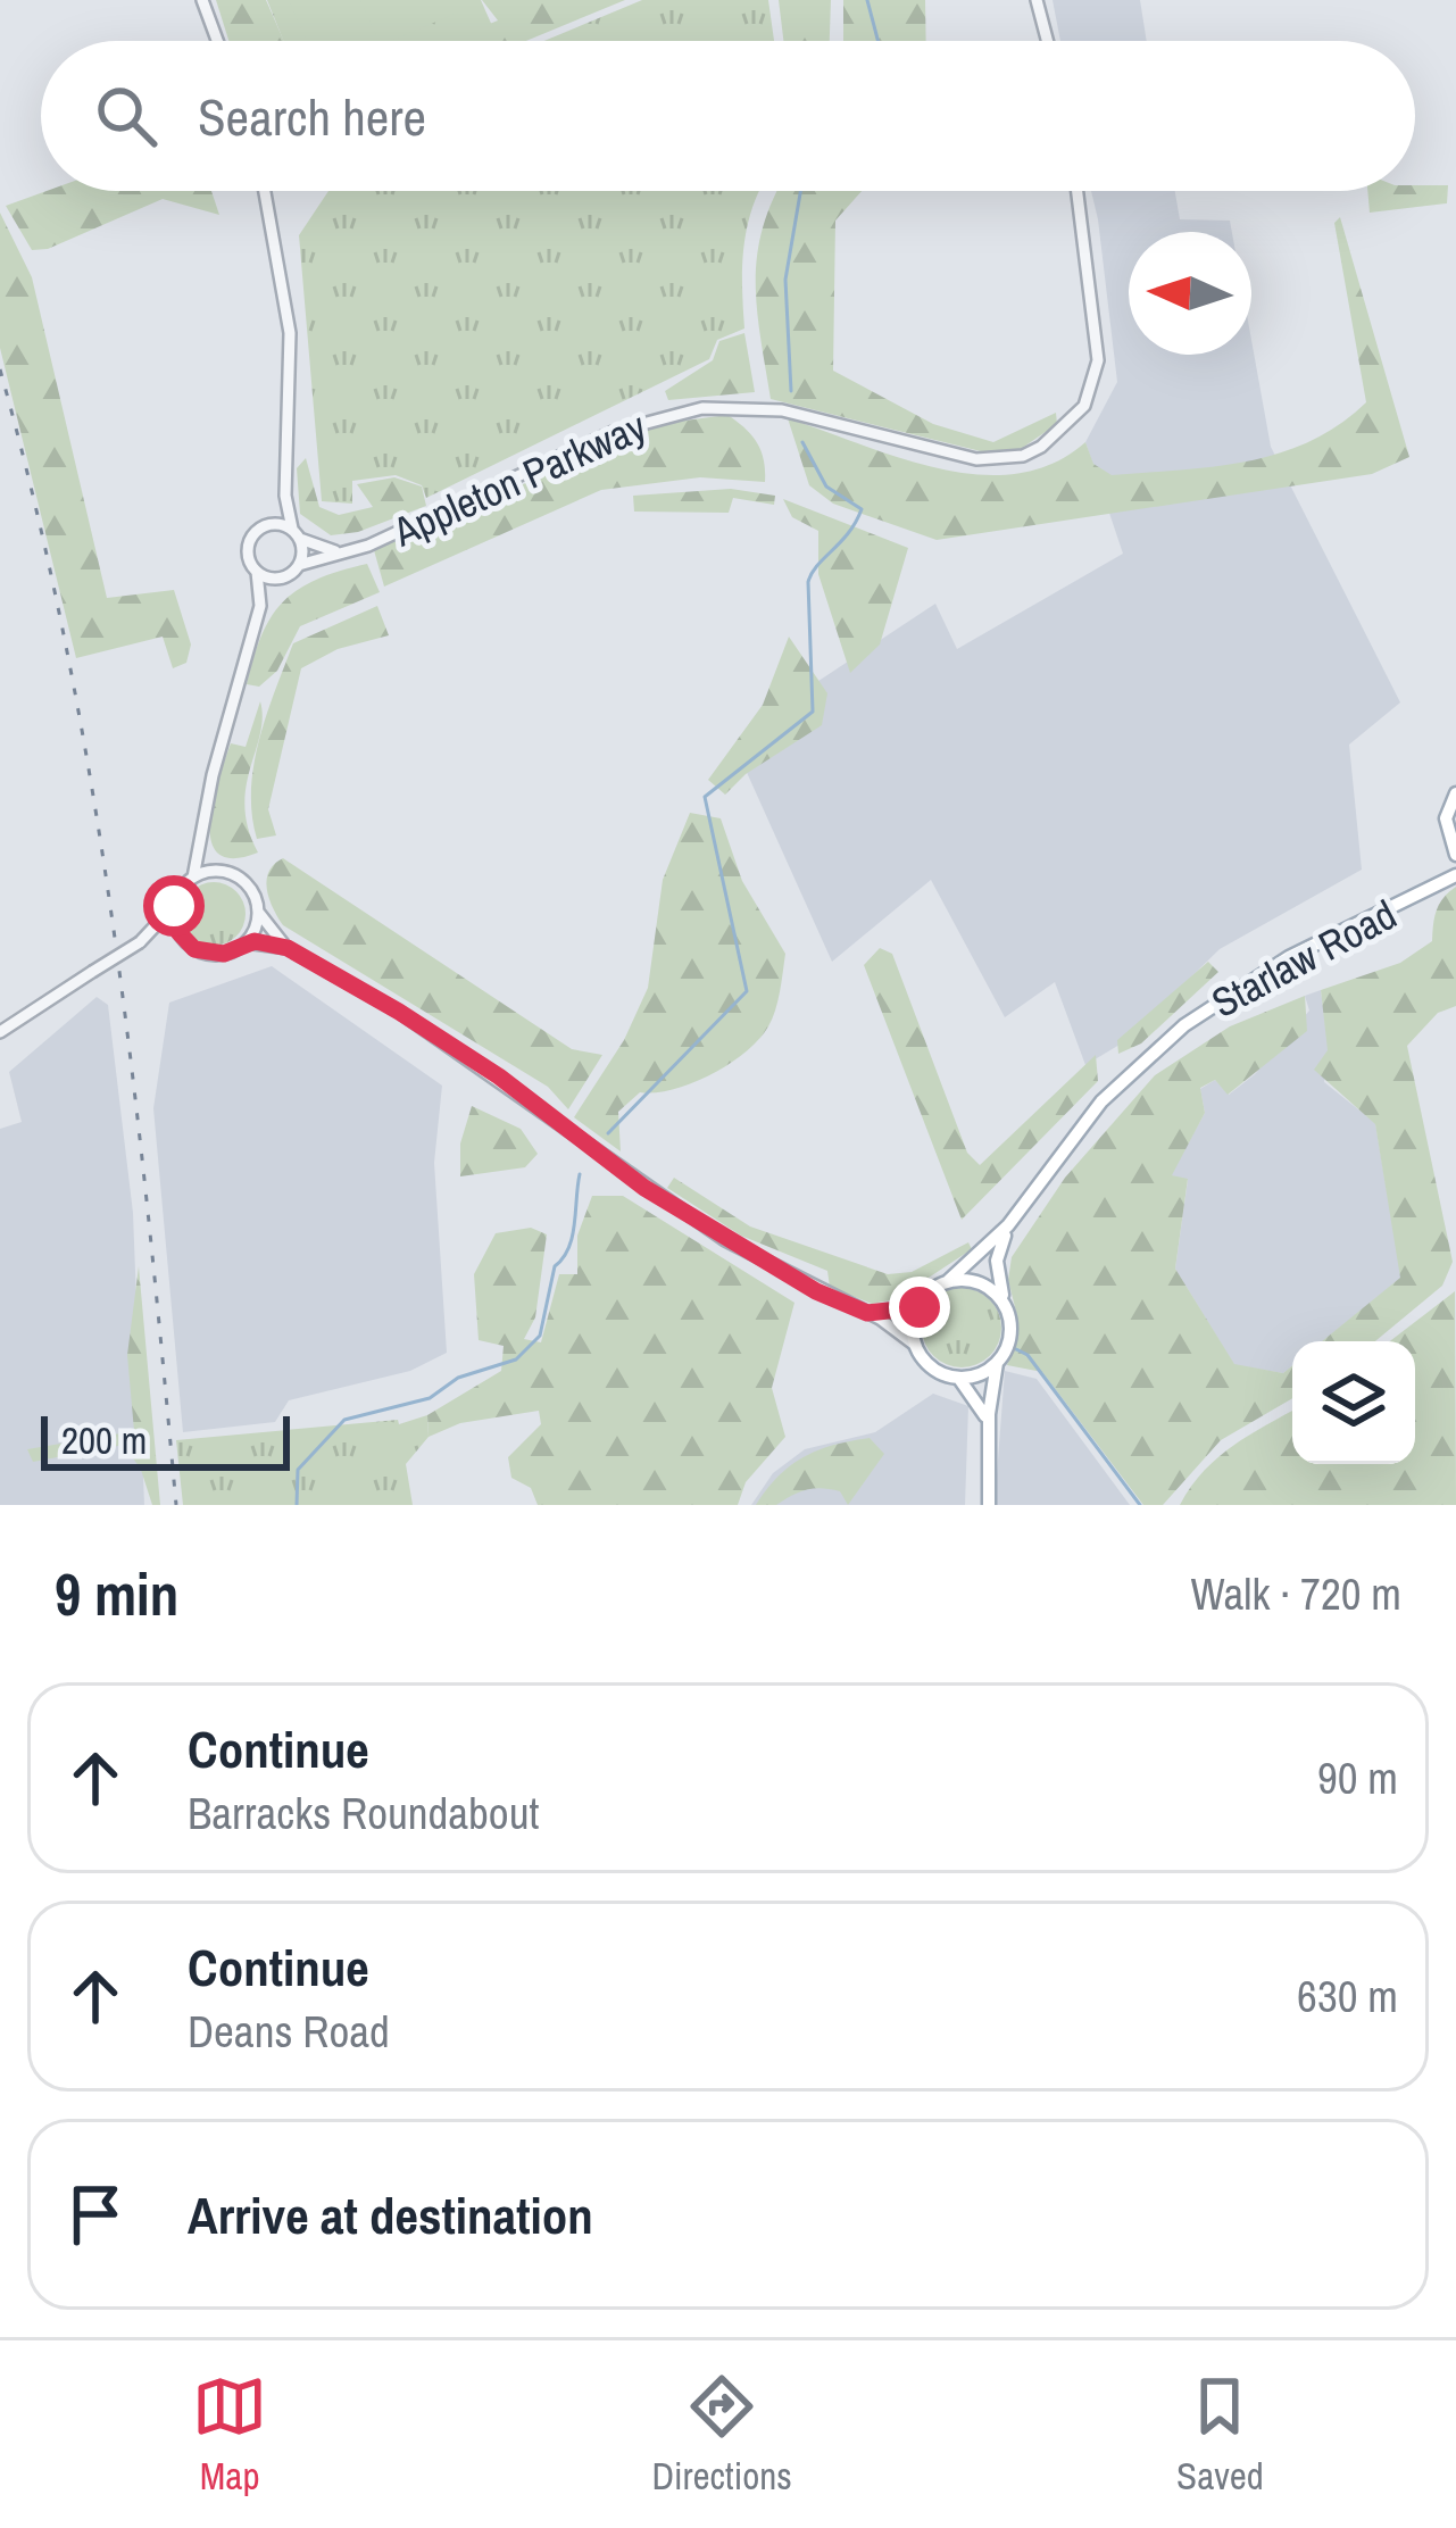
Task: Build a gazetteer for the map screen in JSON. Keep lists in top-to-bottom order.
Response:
{
  "streets": {
    "main road": ["Starlaw Road"],
    "street": ["Appleton Parkway"]
  },
  "scale_bar": "200 m",
  "north": "left",
  "page": {
    "search": "Search here",
    "scale": "200 m",
    "heading": ["9 min", "Walk · 720 m"],
    "list": [
      ["Continue", "Barracks Roundabout", "90 m"],
      ["Continue", "Deans Road", "630 m"],
      "Arrive at destination"
    ],
    "nav": ["Map", "Directions", "Saved"]
  }
}
